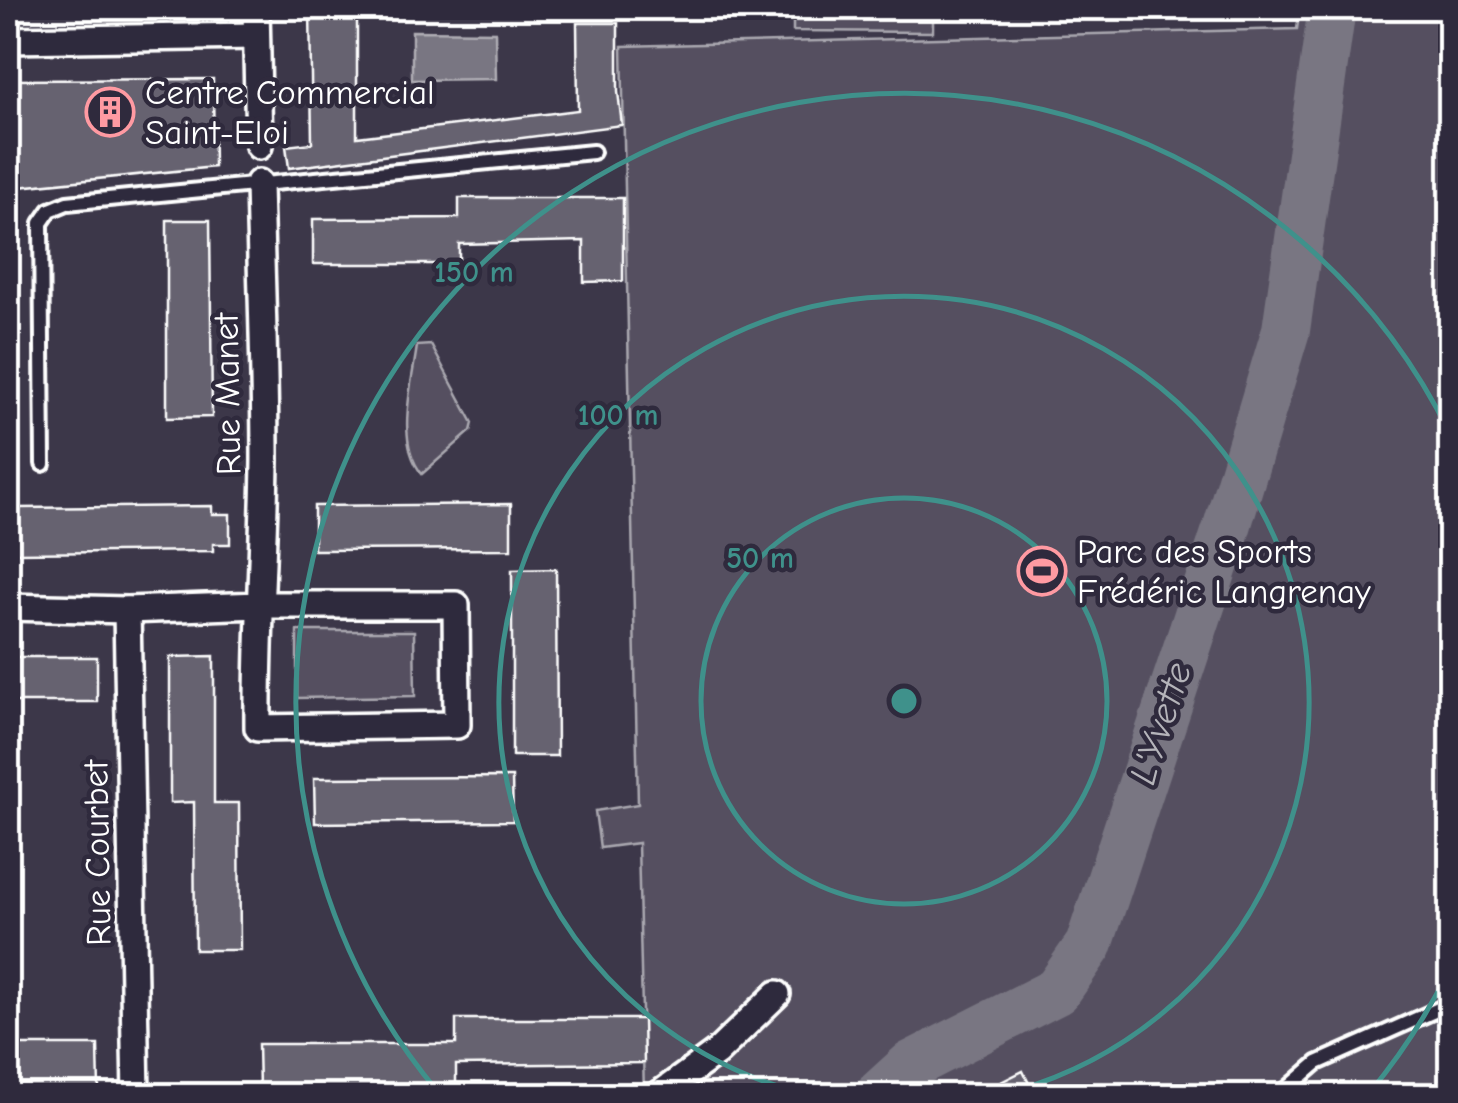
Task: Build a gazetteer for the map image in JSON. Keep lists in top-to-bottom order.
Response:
{
  "streets": {
    "street": ["Rue Manet", "Rue Courbet"]
  },
  "water": ["L'Yvette"],
  "places": {
    "building": ["Centre Commercial Saint-Eloi"],
    "sports": ["Parc des Sports Frédéric Langrenay"]
  },
  "rings": ["150 m", "100 m", "50 m"]
}
